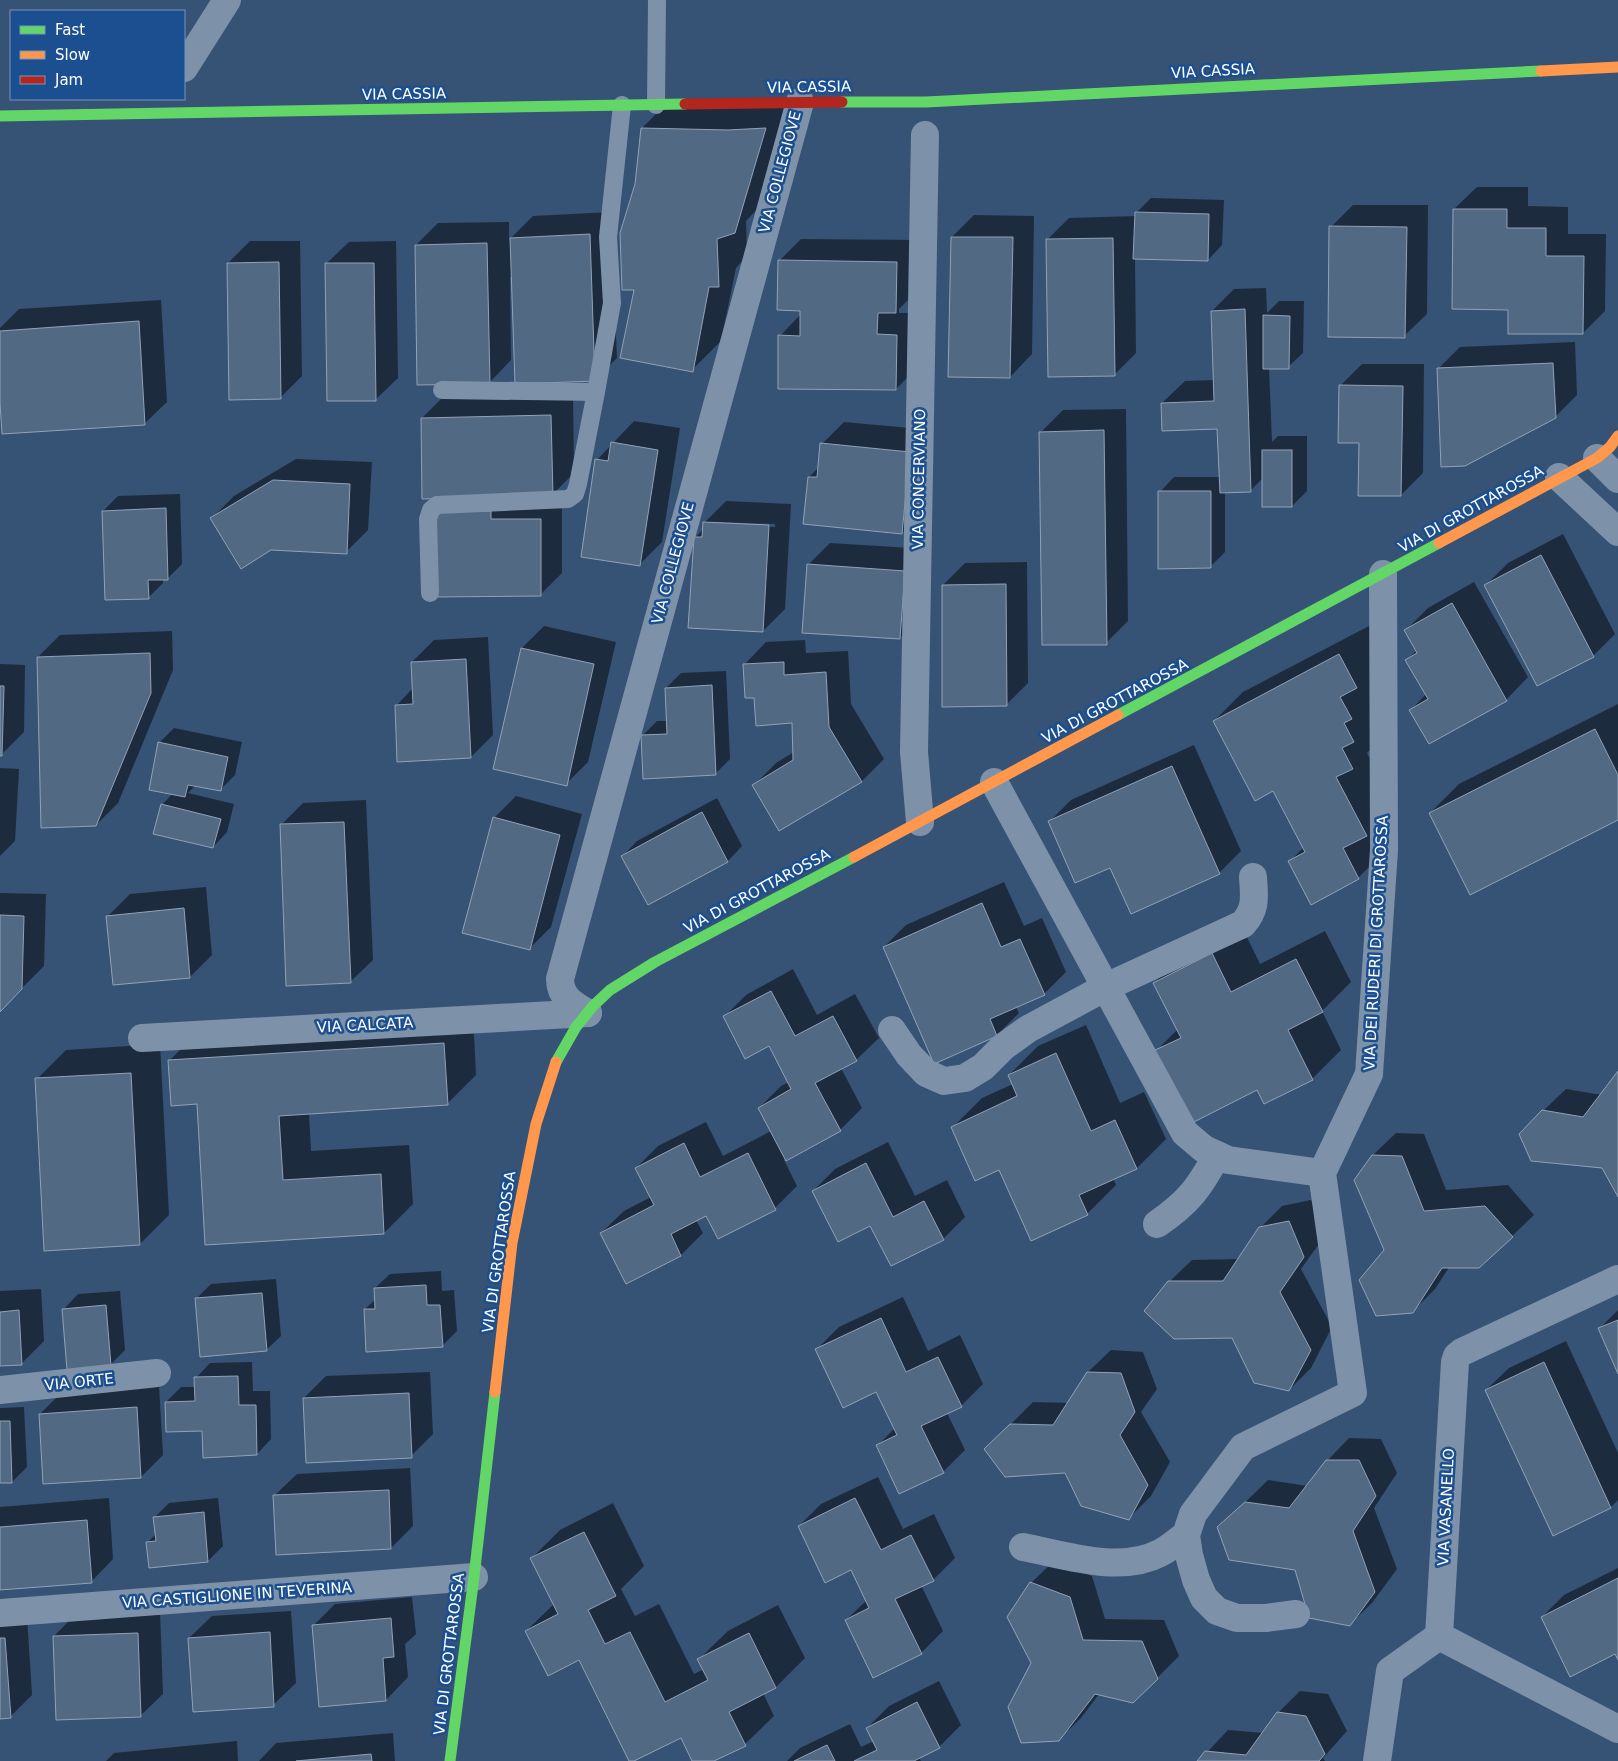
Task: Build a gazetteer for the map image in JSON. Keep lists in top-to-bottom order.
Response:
{
  "streets": {
    "street": [
      "VIA CASSIA",
      "VIA COLLEGIOVE",
      "VIA CONCERVIANO",
      "VIA DI GROTTAROSSA",
      "VIA DEI RUDERI DI GROTTAROSSA",
      "VIA CALCATA",
      "VIA ORTE",
      "VIA VASANELLO",
      "VIA CASTIGLIONE IN TEVERINA"
    ]
  },
  "crossings": [
    ["VIA CASSIA", "VIA COLLEGIOVE"],
    ["VIA COLLEGIOVE", "VIA DI GROTTAROSSA"],
    ["VIA COLLEGIOVE", "VIA CALCATA"],
    ["VIA CONCERVIANO", "VIA DI GROTTAROSSA"],
    ["VIA DI GROTTAROSSA", "VIA DEI RUDERI DI GROTTAROSSA"],
    ["VIA DI GROTTAROSSA", "VIA CALCATA"],
    ["VIA DI GROTTAROSSA", "VIA CASTIGLIONE IN TEVERINA"]
  ],
  "legend": ["Fast", "Slow", "Jam"]
}
